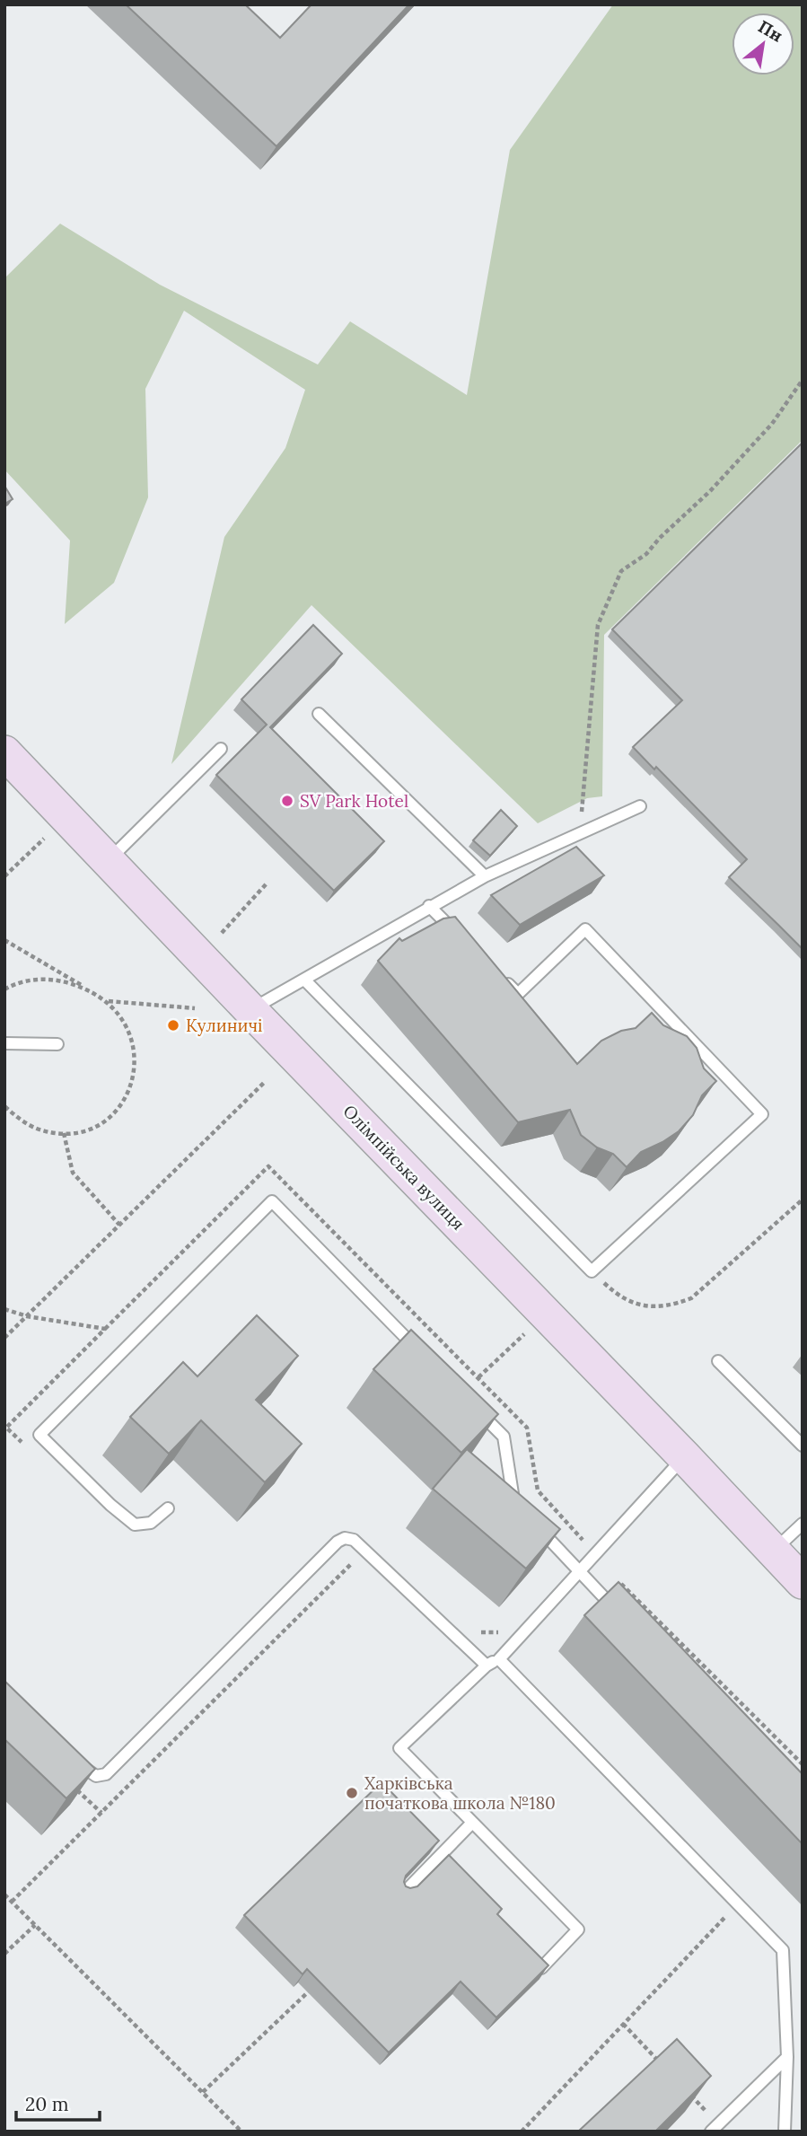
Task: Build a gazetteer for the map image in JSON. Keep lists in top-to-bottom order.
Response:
{
  "streets": {
    "street": ["Олімпійська вулиця"]
  },
  "places": ["SV Park Hotel", "Кулиничі", "Харківська початкова школа №180"],
  "scale_bar": "20 m",
  "north": "top right"
}
